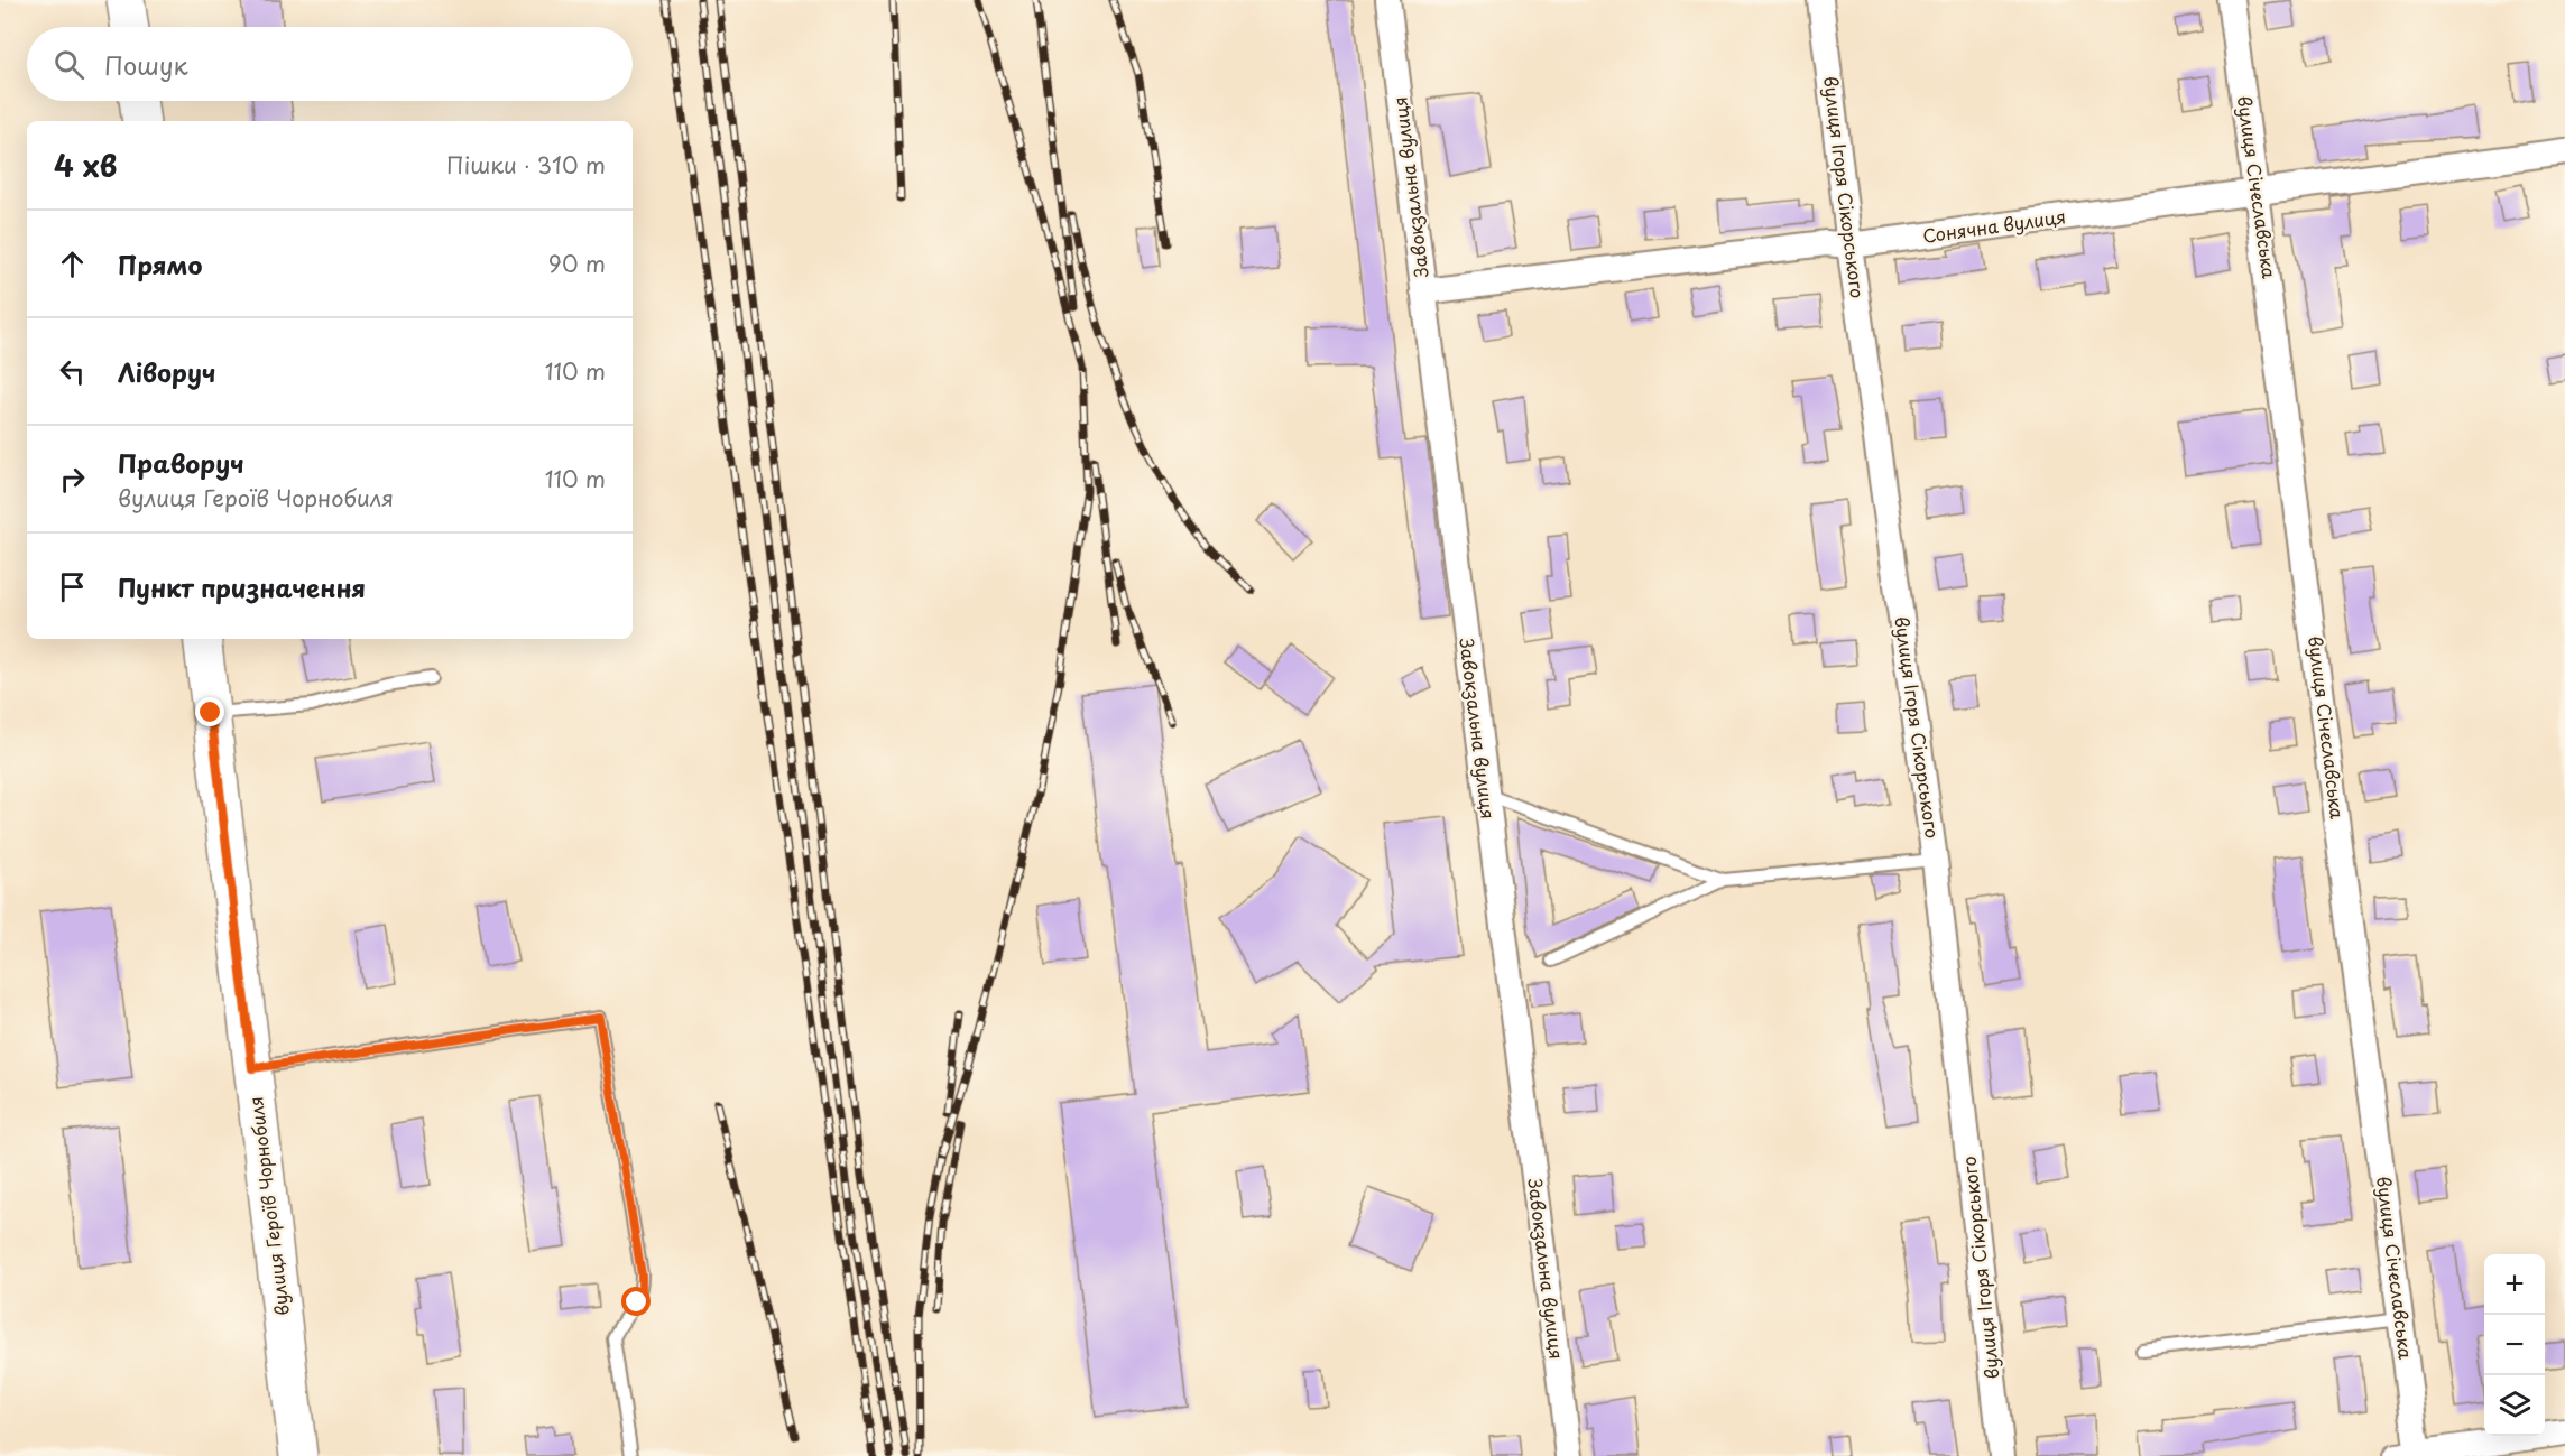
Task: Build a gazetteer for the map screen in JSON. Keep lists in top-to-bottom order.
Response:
{
  "streets": {
    "main road": ["вулиця Героїв Чорнобиля"],
    "street": [
      "Завокзальна вулиця",
      "вулиця Ігоря Сікорського",
      "вулиця Січеславська",
      "Сонячна вулиця"
    ]
  },
  "crossings": [
    ["Завокзальна вулиця", "Сонячна вулиця"],
    ["вулиця Ігоря Сікорського", "Сонячна вулиця"],
    ["вулиця Січеславська", "Сонячна вулиця"]
  ],
  "page": {
    "search": "Пошук",
    "heading": ["4 хв", "Пішки · 310 m"],
    "list": [
      ["Прямо", "90 m"],
      ["Ліворуч", "110 m"],
      ["Праворуч", "вулиця Героїв Чорнобиля", "110 m"],
      "Пункт призначення"
    ],
    "map_buttons": ["+", "−"]
  }
}
